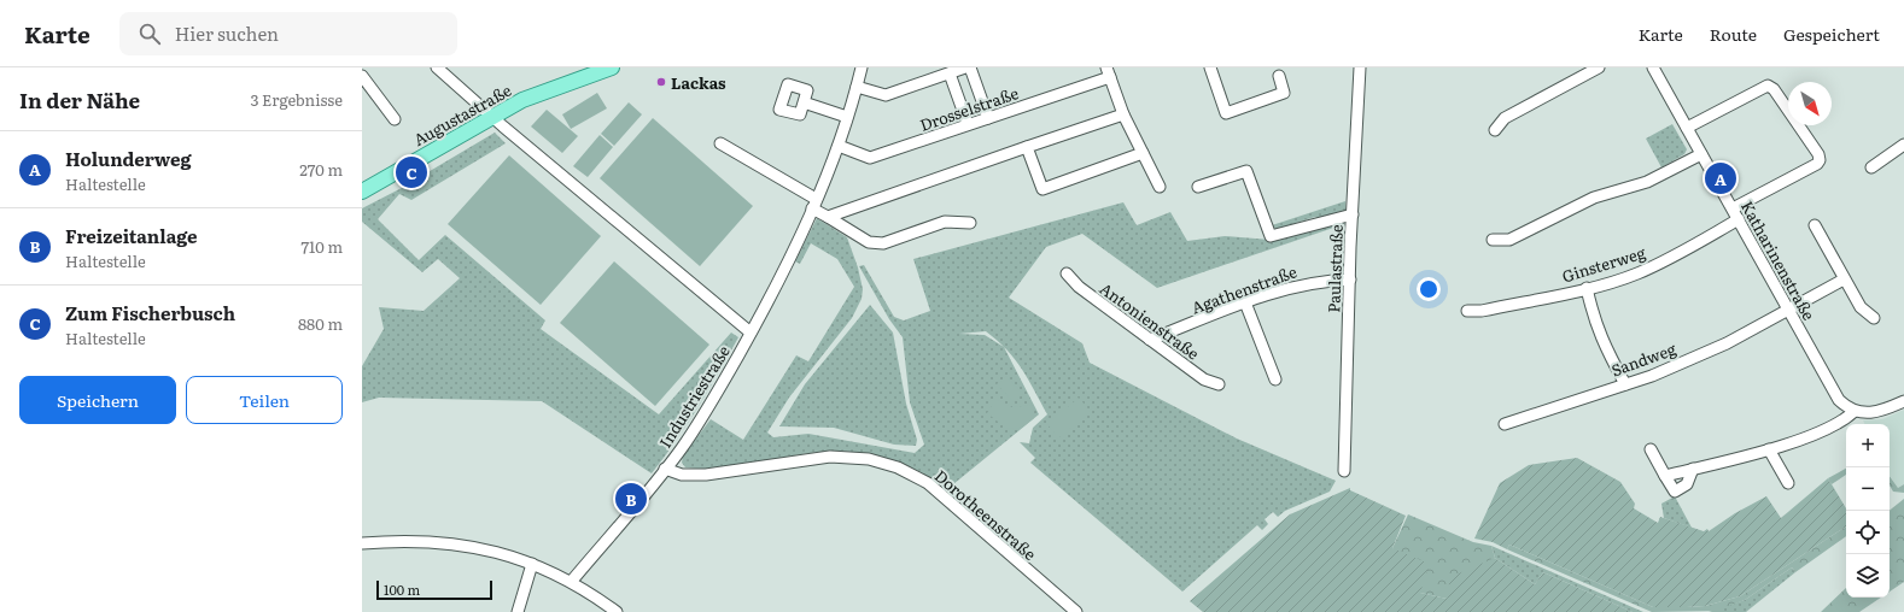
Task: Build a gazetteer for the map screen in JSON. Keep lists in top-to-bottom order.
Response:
{
  "streets": {
    "main road": ["Augustastraße"],
    "street": [
      "Drosselstraße",
      "Katharinenstraße",
      "Ginsterweg",
      "Paulastraße",
      "Agathenstraße",
      "Antonienstraße",
      "Sandweg",
      "Industriestraße",
      "Dorotheenstraße"
    ]
  },
  "crossings": [
    ["Drosselstraße", "Industriestraße"],
    ["Katharinenstraße", "Ginsterweg"],
    ["Katharinenstraße", "Sandweg"],
    ["Paulastraße", "Agathenstraße"],
    ["Agathenstraße", "Antonienstraße"],
    ["Industriestraße", "Dorotheenstraße"]
  ],
  "places": ["Lackas"],
  "scale_bar": "100 m",
  "north": "bottom right",
  "page": {
    "header": "Karte",
    "search": "Hier suchen",
    "nav": ["Karte", "Route", "Gespeichert"],
    "heading": ["In der Nähe", "3 Ergebnisse"],
    "list": [
      {
        "mark": "A",
        "name": "Holunderweg",
        "note": "Haltestelle",
        "value": "270 m"
      },
      {
        "mark": "B",
        "name": "Freizeitanlage",
        "note": "Haltestelle",
        "value": "710 m"
      },
      {
        "mark": "C",
        "name": "Zum Fischerbusch",
        "note": "Haltestelle",
        "value": "880 m"
      }
    ],
    "pins": ["C", "A", "B"],
    "buttons": ["Speichern", "Teilen"],
    "map_buttons": ["+", "−"],
    "scale": "100 m"
  }
}
